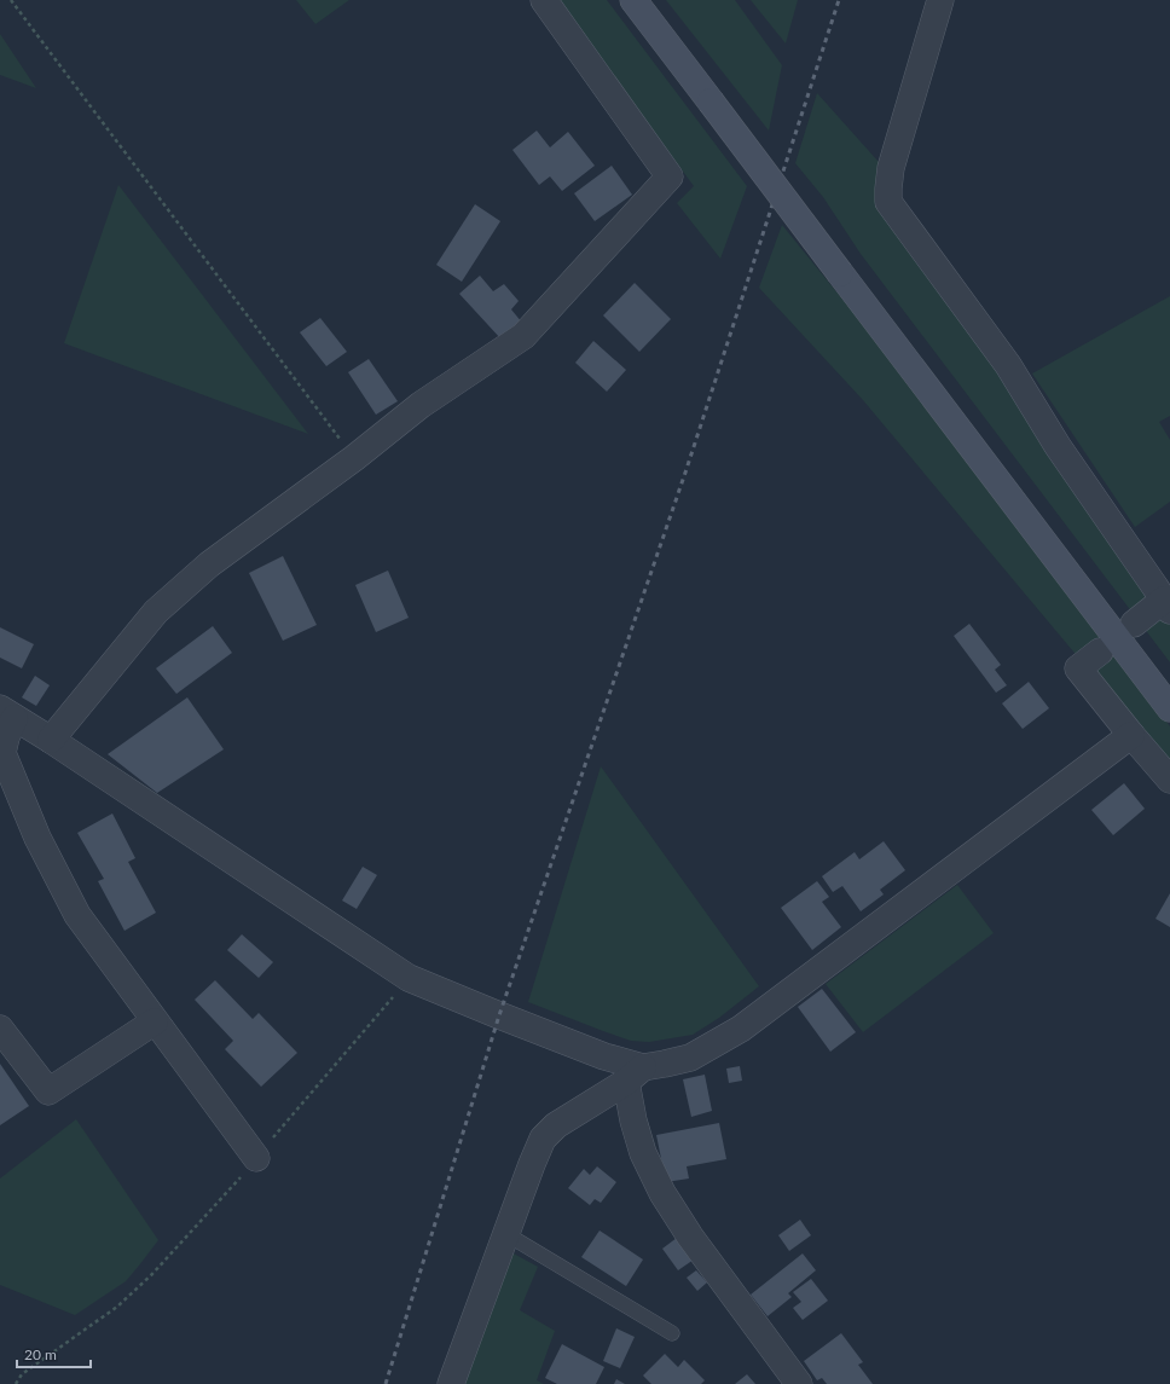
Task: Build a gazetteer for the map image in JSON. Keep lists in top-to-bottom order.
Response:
{
  "scale_bar": "20 m"
}
